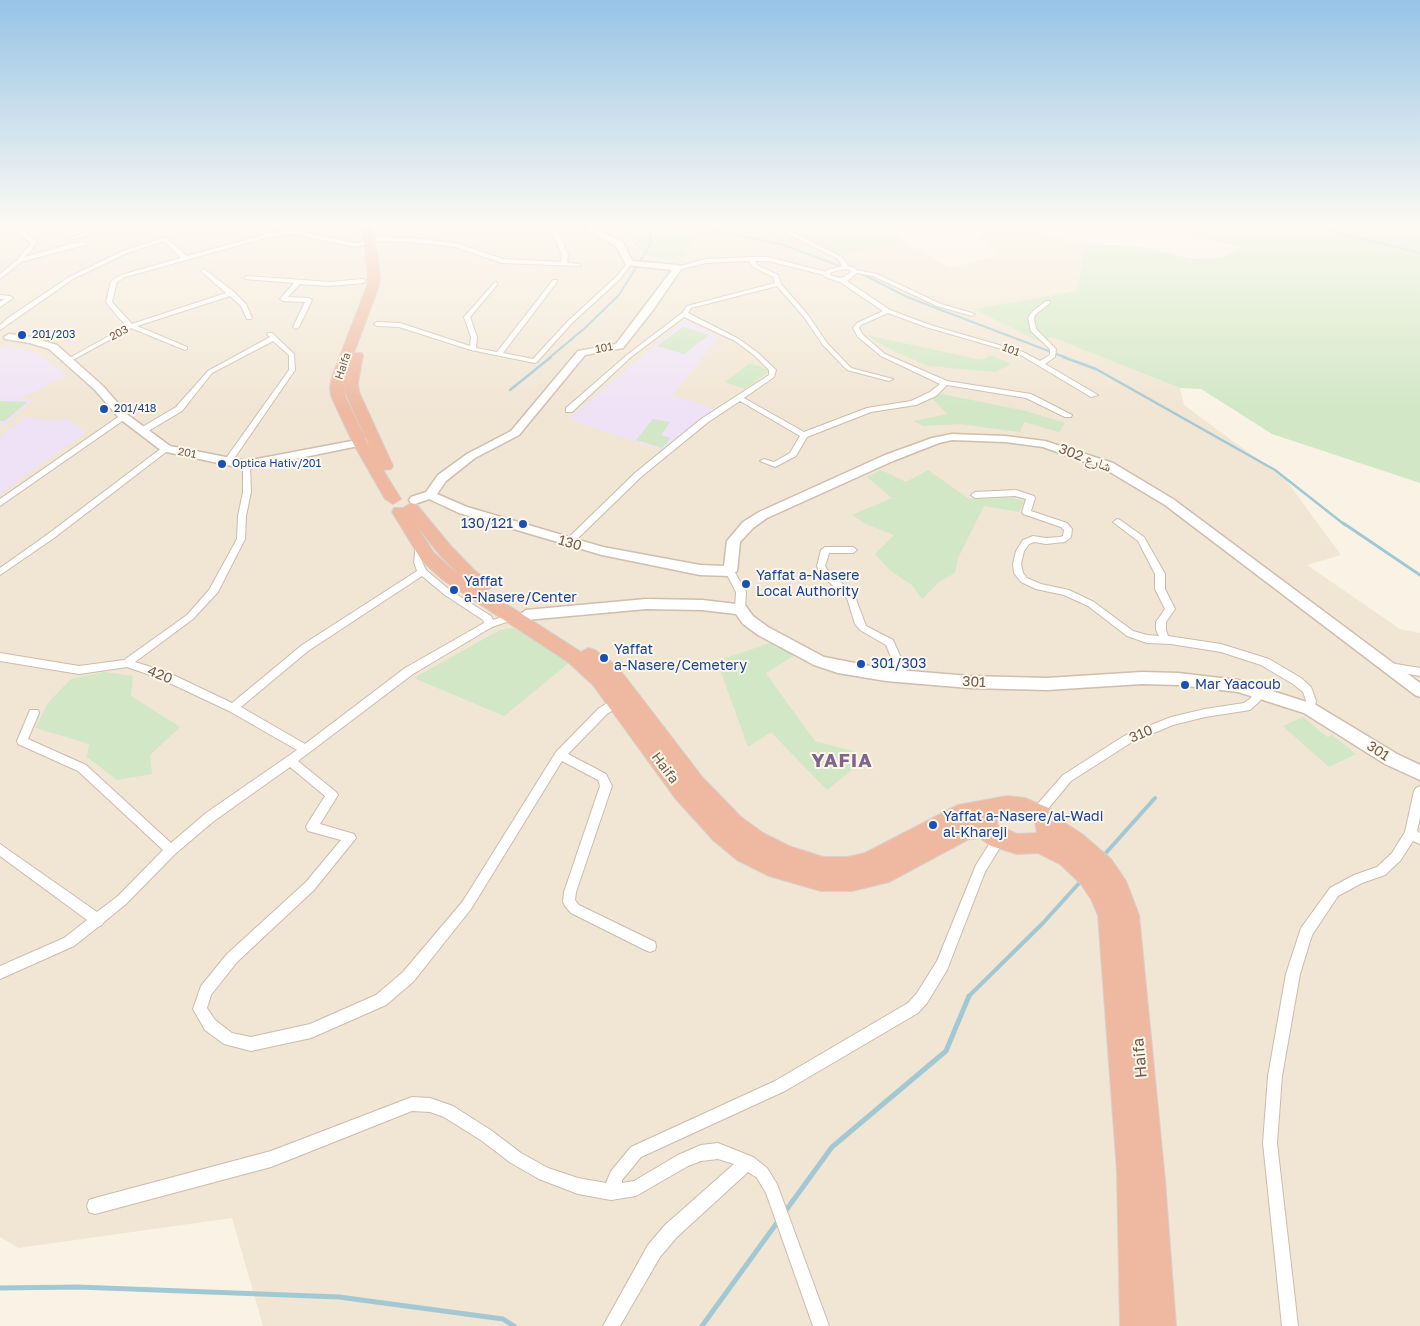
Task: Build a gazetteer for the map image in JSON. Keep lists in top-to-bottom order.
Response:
{
  "streets": {
    "highway": ["Haifa"],
    "street": [
      "203",
      "101",
      "201",
      "شارع 302",
      "130",
      "420",
      "301",
      "310"
    ]
  },
  "crossings": [
    ["203", "201"],
    ["101", "Haifa"],
    ["101", "130"],
    ["Haifa", "201"],
    ["Haifa", "130"],
    ["Haifa", "310"],
    ["شارع 302", "130"],
    ["301", "310"]
  ],
  "districts": ["YAFIA"],
  "places": [
    "201/203",
    "201/418",
    "Optica Hativ/201",
    "130/121",
    "Yaffat a-Nasere Local Authority",
    "Yaffat a-Nasere/Center",
    "Yaffat a-Nasere/Cemetery",
    "301/303",
    "Mar Yaacoub",
    "Yaffat a-Nasere/al-Wadi al-Khareji"
  ]
}
